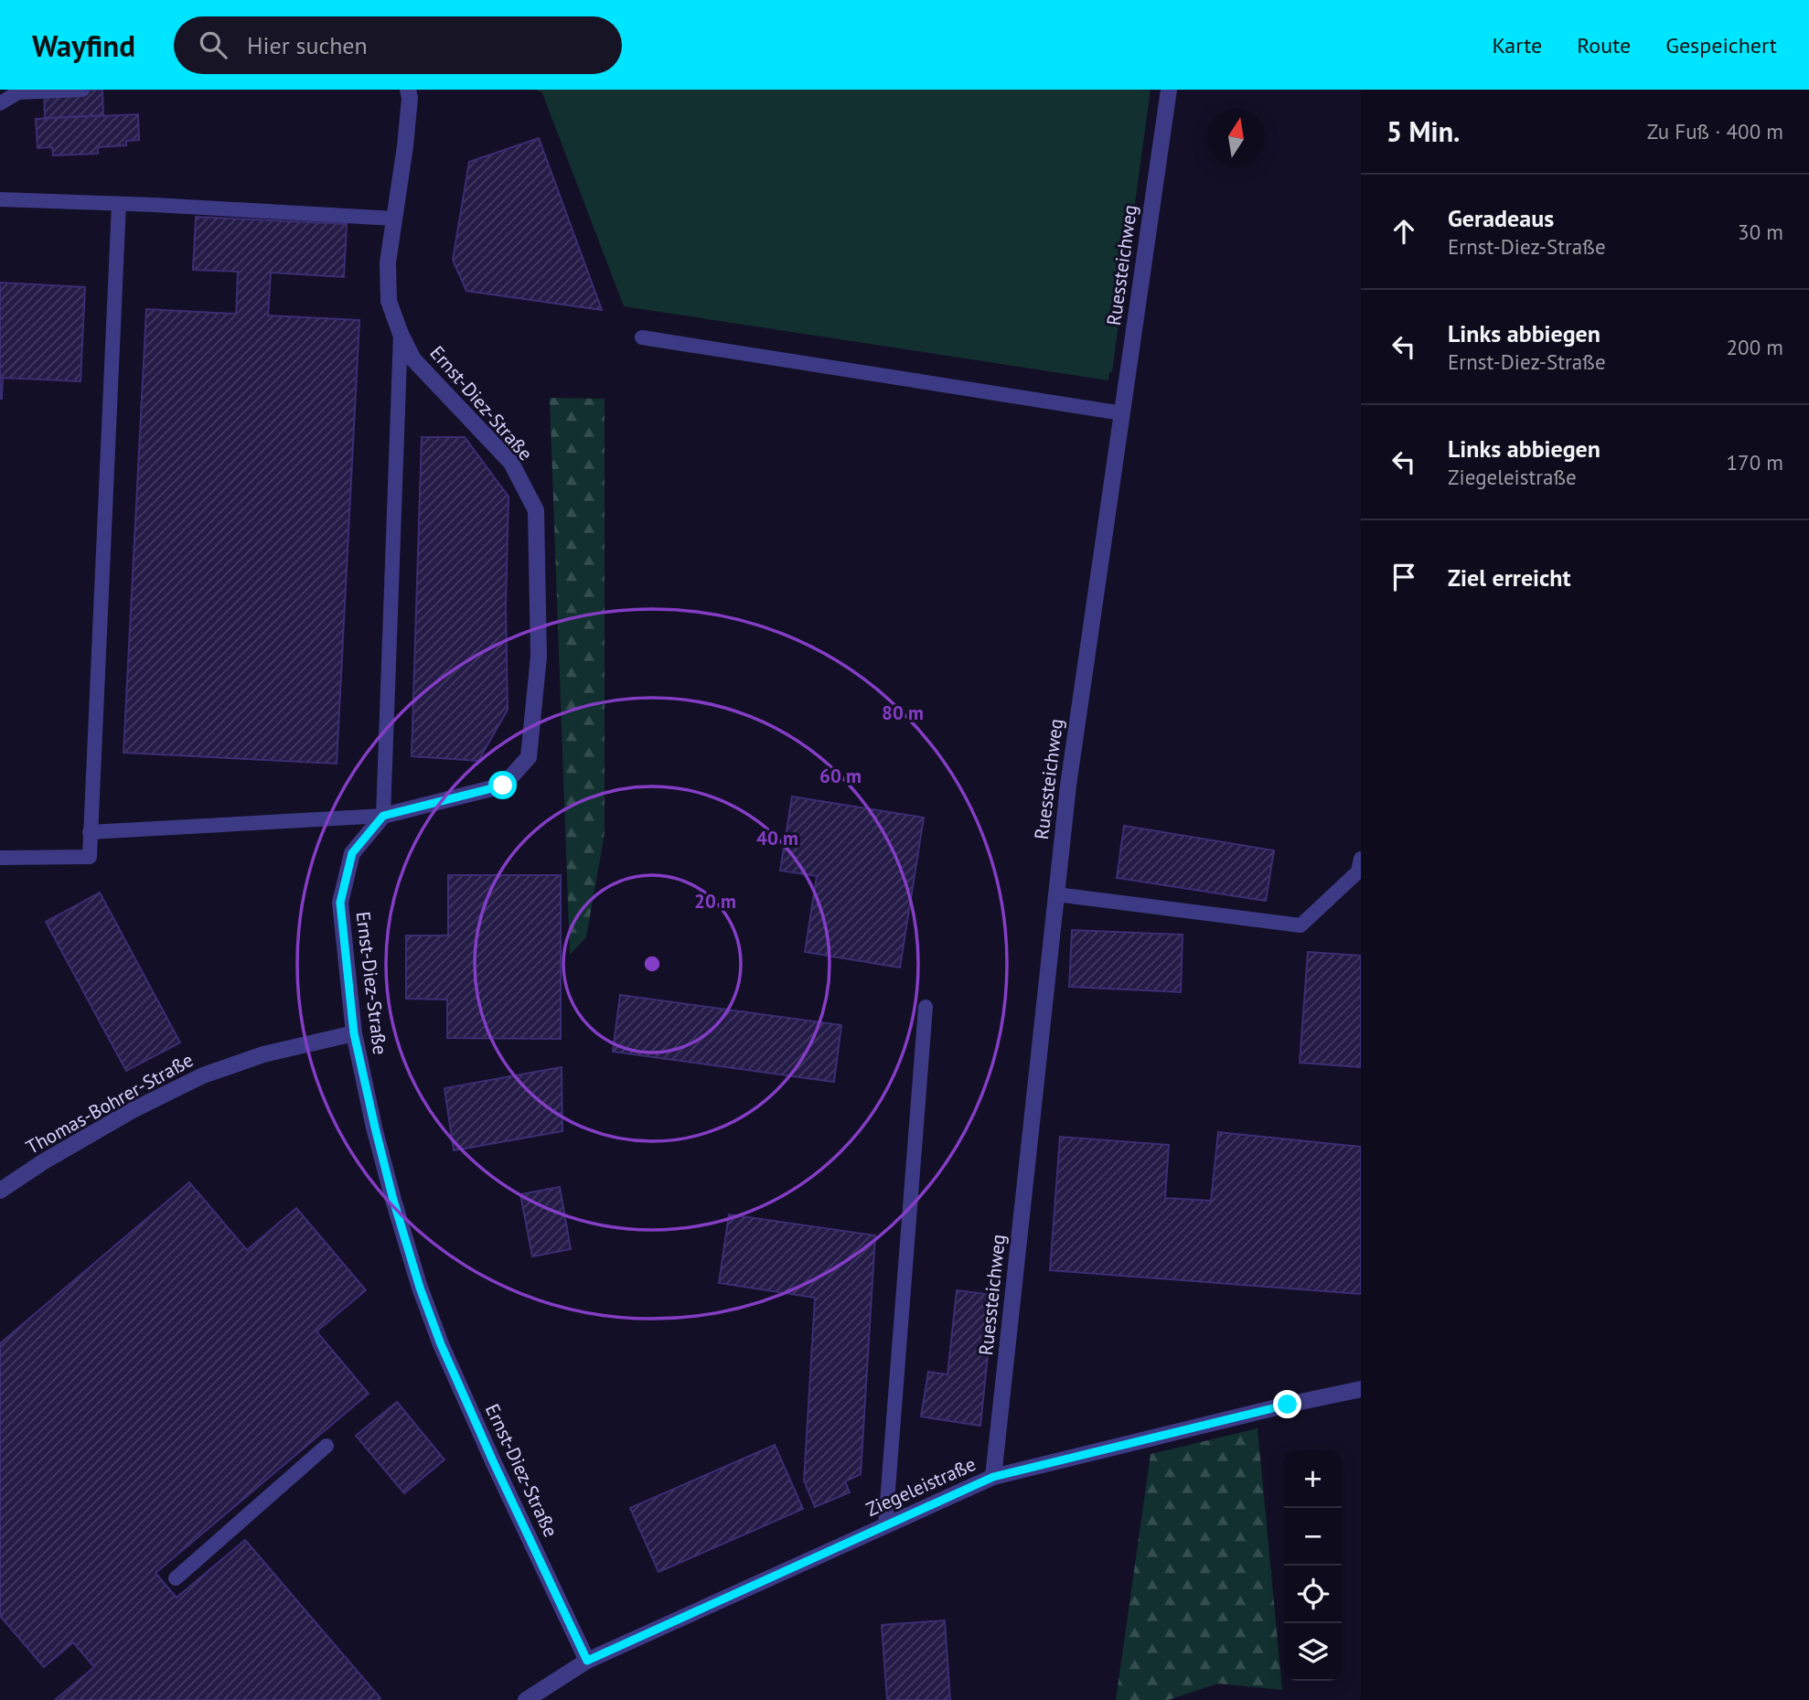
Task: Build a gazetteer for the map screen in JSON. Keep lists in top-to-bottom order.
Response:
{
  "streets": {
    "street": [
      "Ruessteichweg",
      "Ernst-Diez-Straße",
      "Thomas-Bohrer-Straße",
      "Ziegeleistraße"
    ]
  },
  "crossings": [
    ["Ruessteichweg", "Ziegeleistraße"],
    ["Ernst-Diez-Straße", "Thomas-Bohrer-Straße"],
    ["Ernst-Diez-Straße", "Ziegeleistraße"]
  ],
  "north": "top",
  "page": {
    "header": "Wayfind",
    "search": "Hier suchen",
    "nav": ["Karte", "Route", "Gespeichert"],
    "heading": ["5 Min.", "Zu Fuß · 400 m"],
    "list": [
      ["Geradeaus", "Ernst-Diez-Straße", "30 m"],
      ["Links abbiegen", "Ernst-Diez-Straße", "200 m"],
      ["Links abbiegen", "Ziegeleistraße", "170 m"],
      "Ziel erreicht"
    ],
    "map_buttons": ["+", "−"]
  },
  "rings": [
    "80 m",
    "60 m",
    "40 m",
    "20 m"
  ]
}
